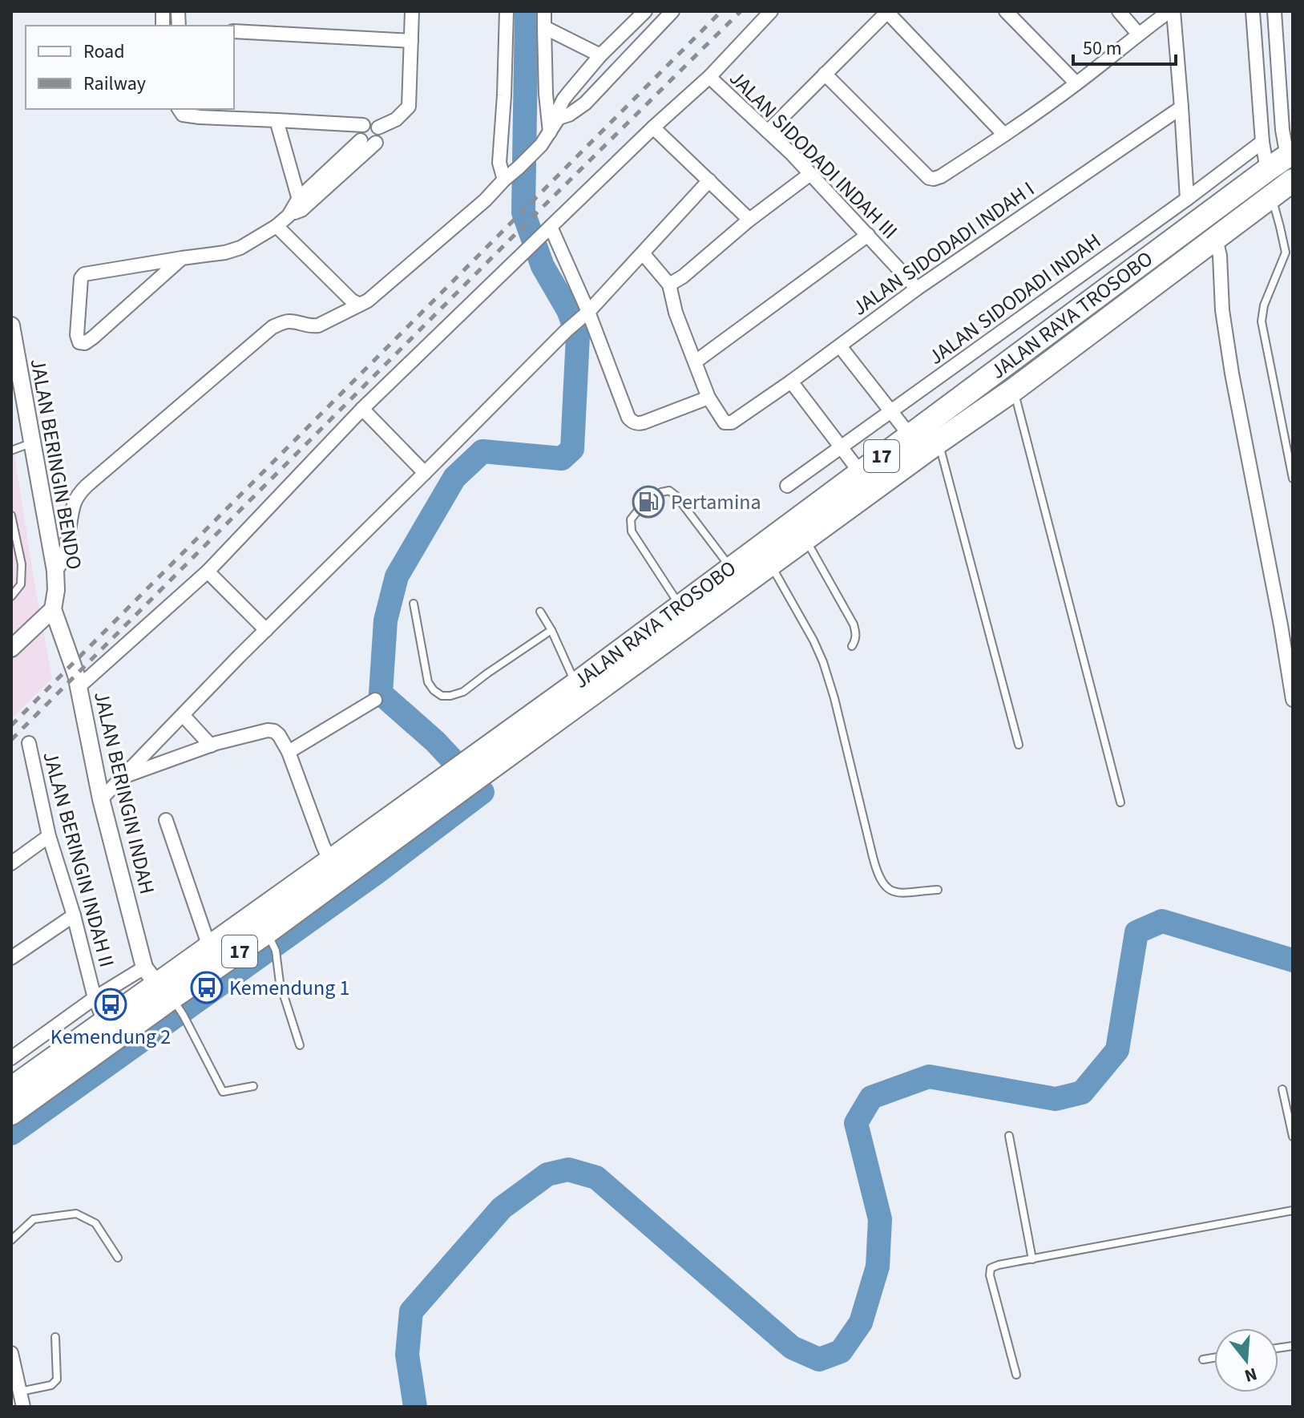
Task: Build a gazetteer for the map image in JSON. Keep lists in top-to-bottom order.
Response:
{
  "streets": {
    "highway": ["JALAN RAYA TROSOBO", "17"],
    "street": [
      "JALAN SIDODADI INDAH III",
      "JALAN SIDODADI INDAH I",
      "JALAN SIDODADI INDAH",
      "JALAN BERINGIN BENDO",
      "JALAN BERINGIN INDAH",
      "JALAN BERINGIN INDAH II"
    ]
  },
  "crossings": [
    ["JALAN SIDODADI INDAH III", "JALAN SIDODADI INDAH I"],
    ["JALAN RAYA TROSOBO", "JALAN BERINGIN INDAH"],
    ["JALAN RAYA TROSOBO", "JALAN BERINGIN INDAH II"],
    ["JALAN BERINGIN BENDO", "JALAN BERINGIN INDAH"]
  ],
  "places": {
    "fuel station": ["Pertamina"],
    "bus stop": ["Kemendung 1", "Kemendung 2"]
  },
  "legend": ["Road", "Railway"],
  "scale_bar": "50 m",
  "north": "bottom"
}
